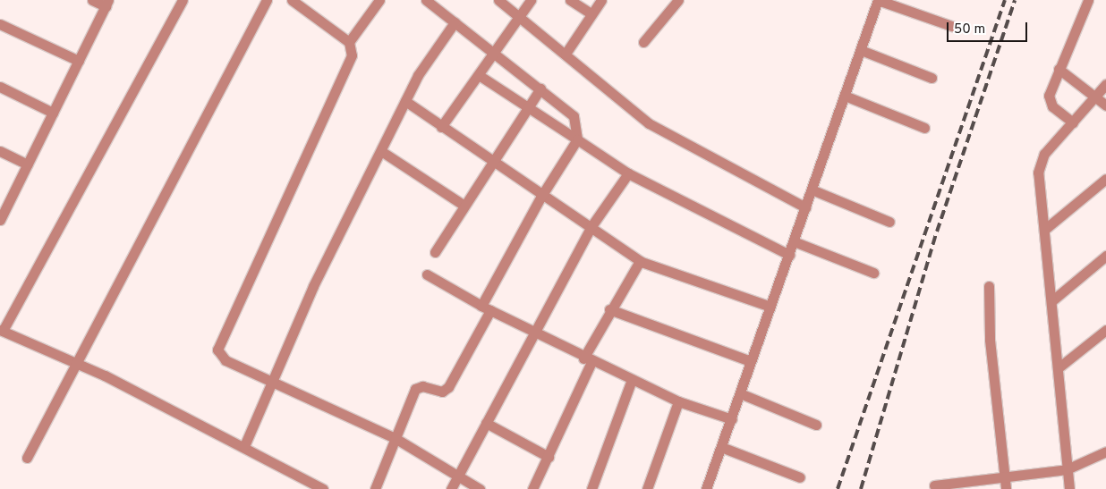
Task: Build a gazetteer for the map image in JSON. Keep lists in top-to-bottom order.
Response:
{
  "scale_bar": "50 m"
}
